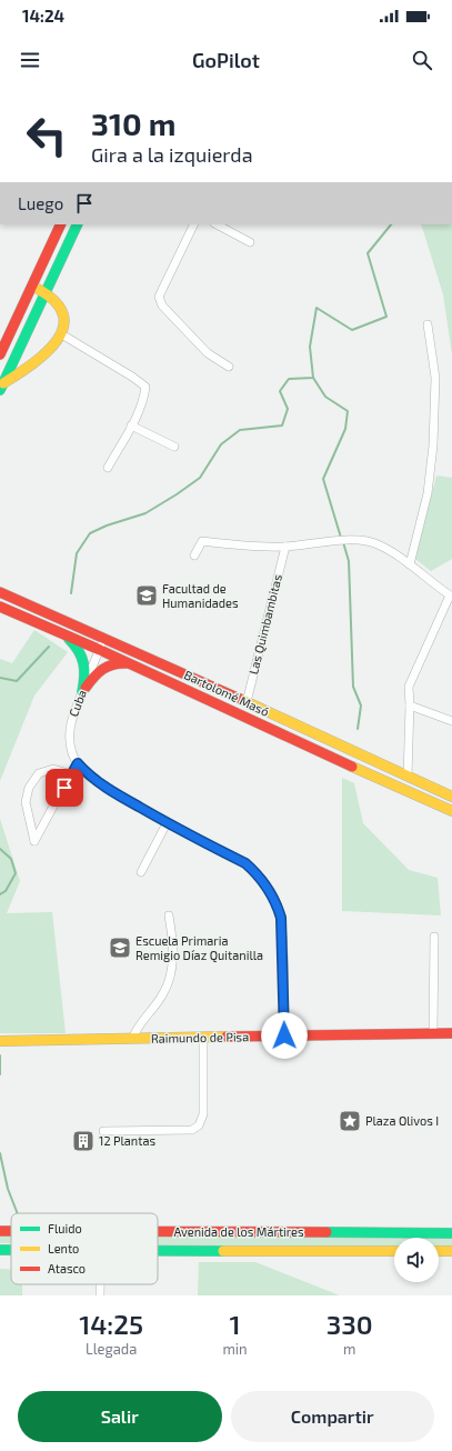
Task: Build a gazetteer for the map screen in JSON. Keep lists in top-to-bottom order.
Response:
{
  "streets": {
    "main road": ["Bartolomé Masó", "Raimundo de Pisa", "Avenida de los Mártires"],
    "street": ["Las Quimbambitas", "Cuba"]
  },
  "crossings": [
    ["Las Quimbambitas", "Bartolomé Masó"],
    ["Bartolomé Masó", "Cuba"],
    ["Cuba", "Raimundo de Pisa"]
  ],
  "places": {
    "school or university": ["Facultad de Humanidades", "Escuela Primaria Remigio Díaz Quitanilla"],
    "place": ["Plaza Olivos I"],
    "building": ["12 Plantas"]
  },
  "legend": ["Fluido", "Lento", "Atasco"],
  "page": {
    "status": "14:24",
    "header": "GoPilot",
    "turn": ["310 m", "Gira a la izquierda"],
    "then": "Luego",
    "eta": [
      "14:25",
      "Llegada",
      "1",
      "min",
      "330",
      "m"
    ],
    "buttons": ["Salir", "Compartir"]
  }
}
